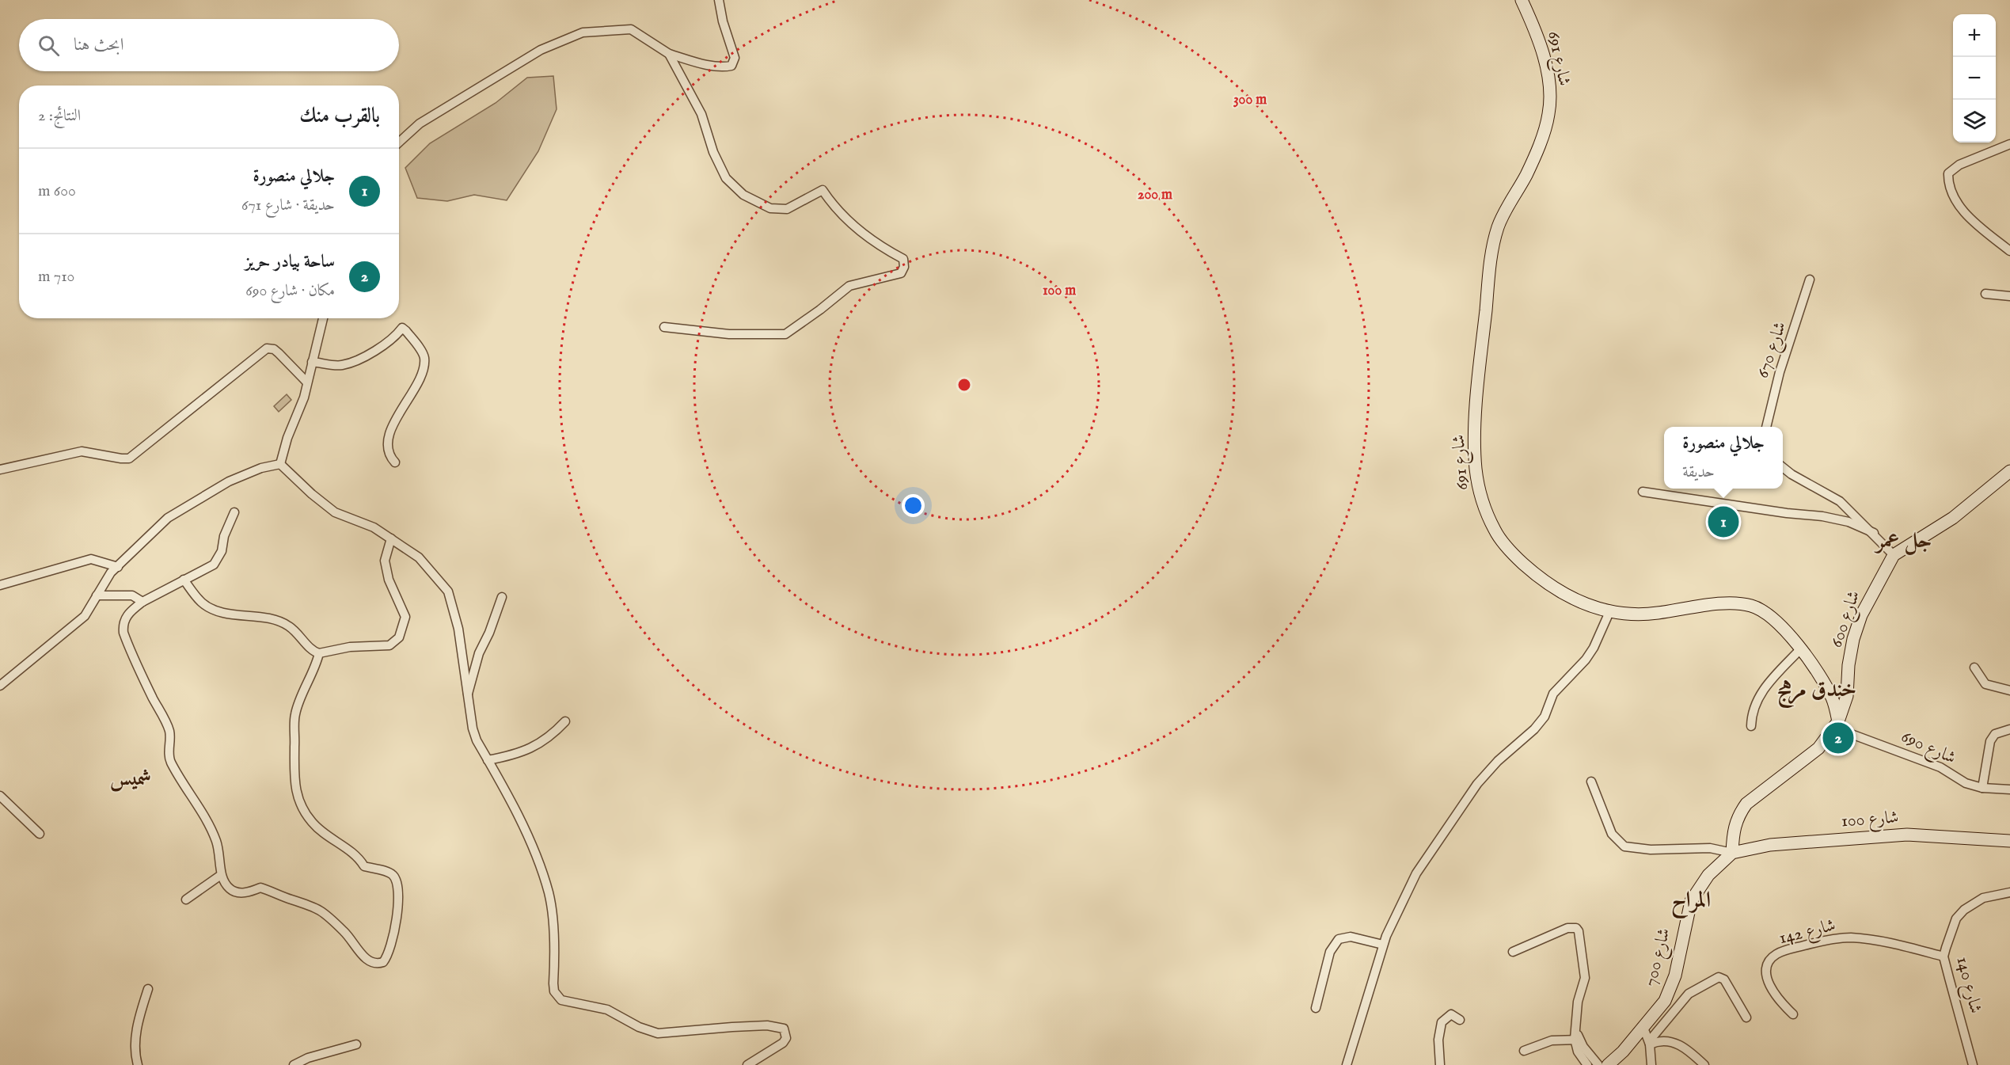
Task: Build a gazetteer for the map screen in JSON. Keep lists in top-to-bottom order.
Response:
{
  "streets": {
    "main road": [
      "شارع 691",
      "شارع 600",
      "شارع 100",
      "شارع 700"
    ],
    "street": [
      "شارع 670",
      "شارع 690",
      "شارع 142",
      "شارع 140"
    ]
  },
  "crossings": [
    ["شارع 691", "شارع 600"],
    ["شارع 691", "شارع 690"],
    ["شارع 600", "شارع 690"],
    ["شارع 600", "شارع 100"],
    ["شارع 600", "شارع 700"],
    ["شارع 100", "شارع 700"],
    ["شارع 142", "شارع 140"]
  ],
  "districts": [
    "جل عمر",
    "خندق مرهج",
    "شميس",
    "المراح"
  ],
  "page": {
    "map_buttons": ["+", "−"],
    "search": "ابحث هنا",
    "heading": ["بالقرب منك", "النتائج: 2"],
    "list": [
      {
        "mark": "1",
        "name": "جلالي منصورة",
        "note": "حديقة · شارع 671",
        "value": "600 m"
      },
      {
        "mark": "2",
        "name": "ساحة بيادر حريز",
        "note": "مكان · شارع 690",
        "value": "710 m"
      }
    ],
    "popup": ["جلالي منصورة", "حديقة"],
    "pins": ["1", "2"]
  },
  "rings": ["300 m", "200 m", "100 m"]
}
